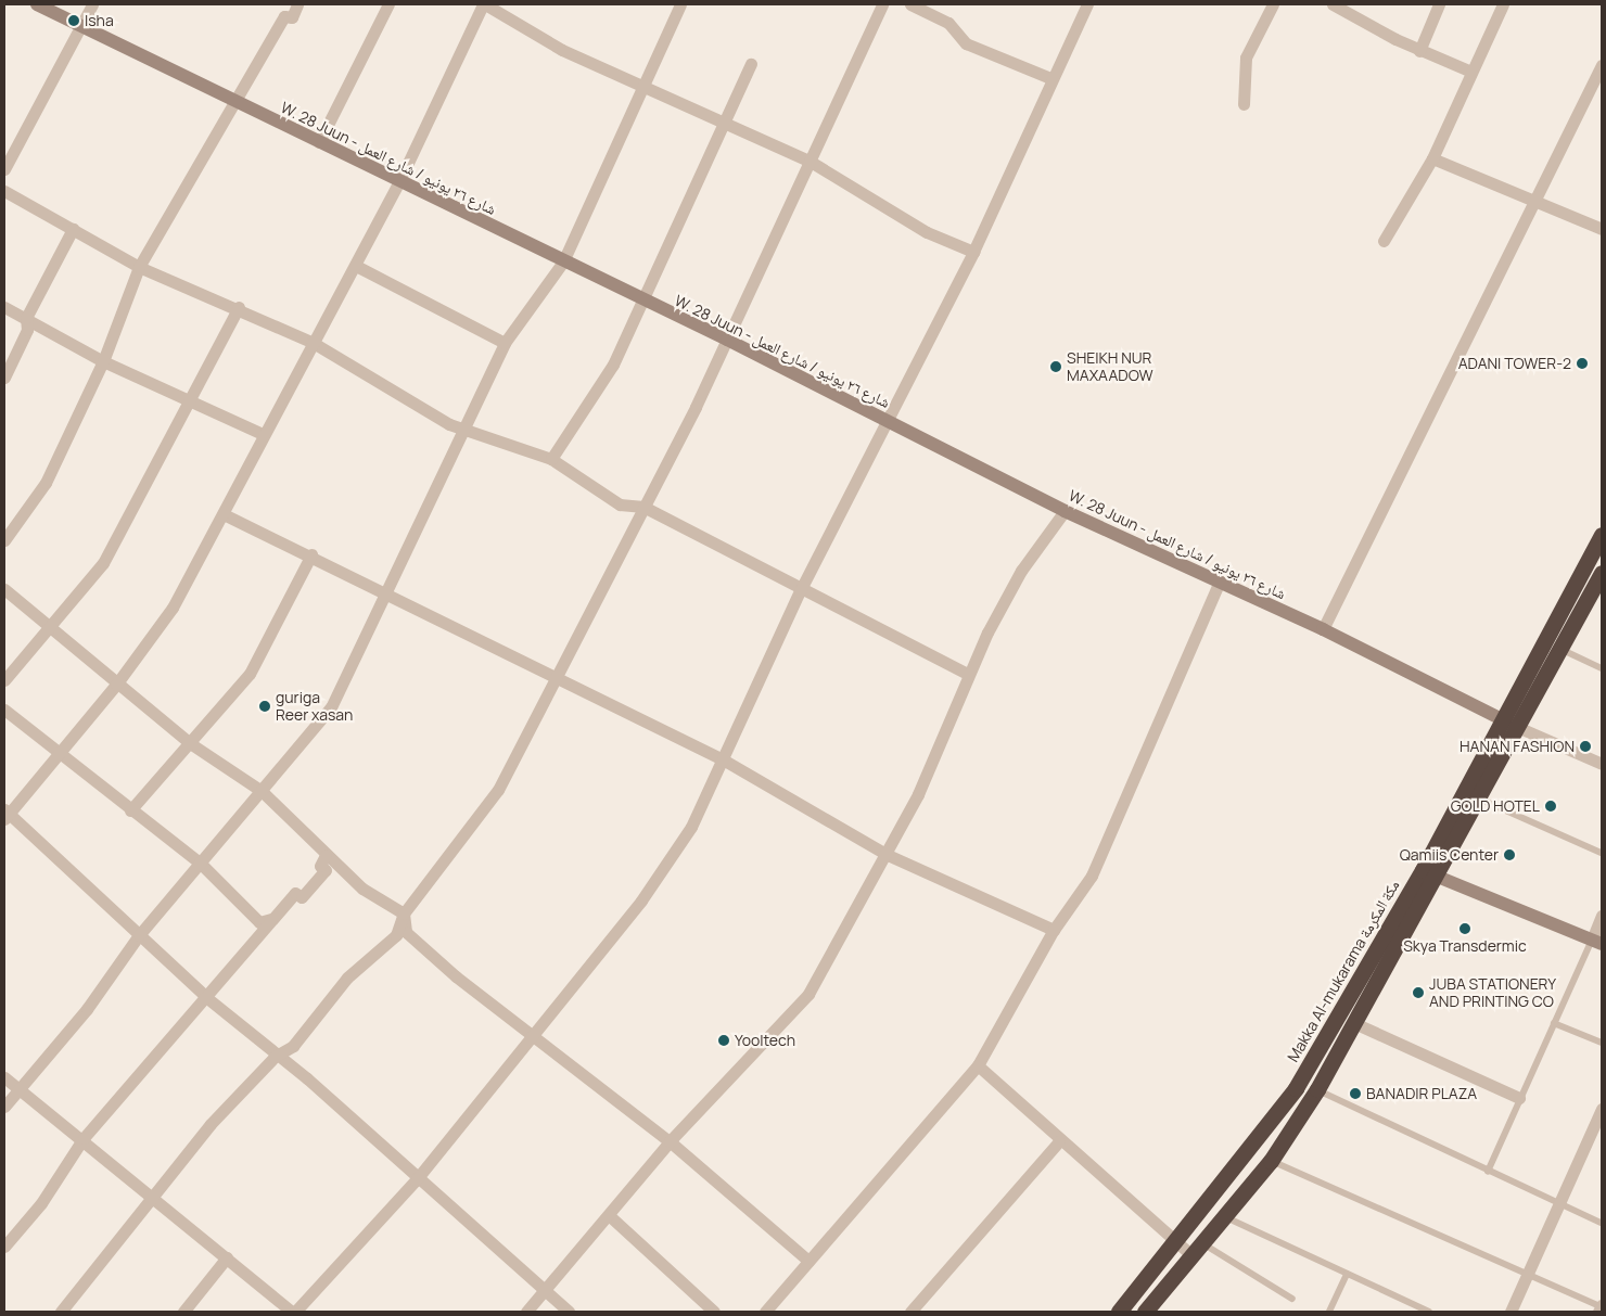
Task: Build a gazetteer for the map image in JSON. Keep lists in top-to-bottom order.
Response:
{
  "streets": {
    "highway": ["Makka Al-mukarama مكة المكرمة"],
    "street": ["W. 28 Juun - شارع ٢٦ يونيو / شارع العمل"]
  },
  "crossings": [
    ["W. 28 Juun - شارع ٢٦ يونيو / شارع العمل", "Makka Al-mukarama مكة المكرمة"]
  ],
  "places": [
    "Isha",
    "ADANI TOWER-2",
    "SHEIKH NUR MAXAADOW",
    "guriga Reer xasan",
    "HANAN FASHION",
    "GOLD HOTEL",
    "Qamiis Center",
    "Skya Transdermic",
    "JUBA STATIONERY AND PRINTING CO",
    "Yooltech",
    "BANADIR PLAZA"
  ]
}
